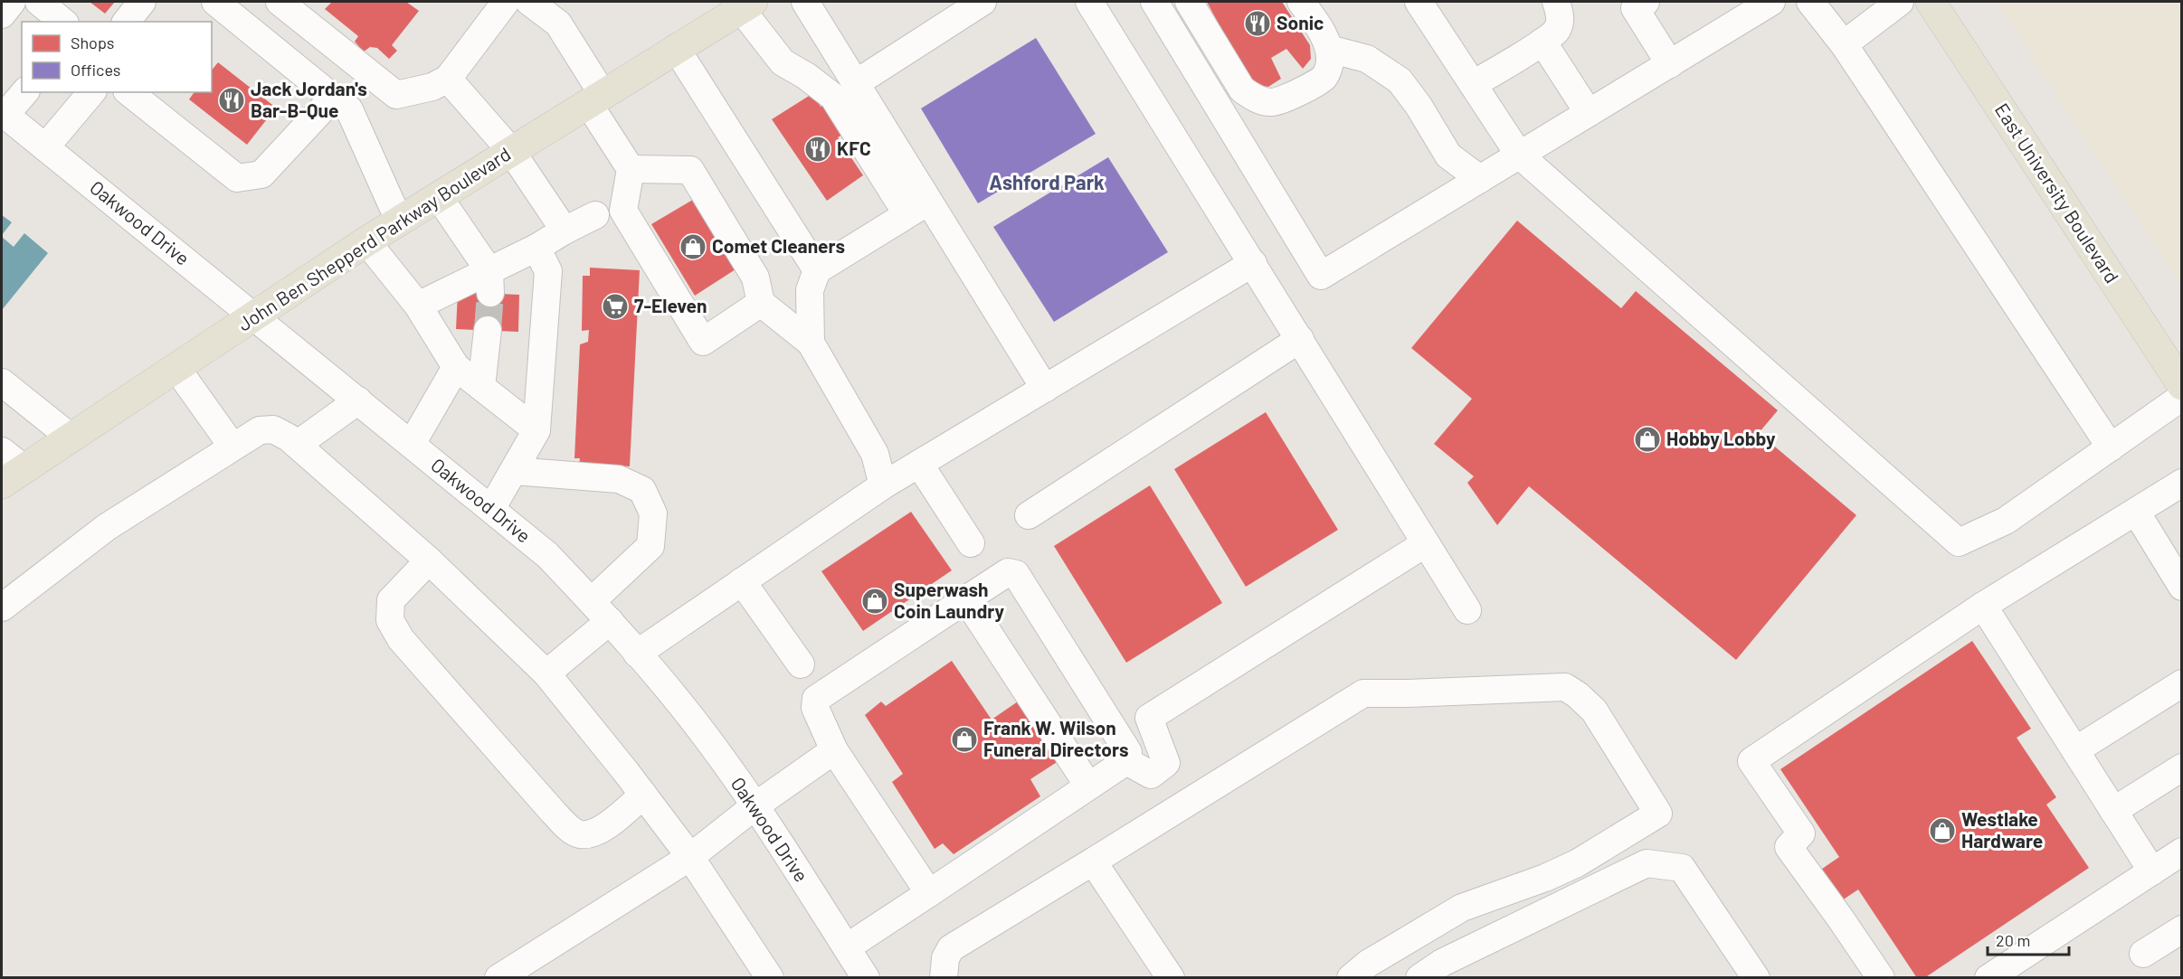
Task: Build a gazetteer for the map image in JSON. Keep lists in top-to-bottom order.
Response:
{
  "streets": {
    "main road": ["East University Boulevard", "John Ben Shepperd Parkway Boulevard"],
    "street": ["Oakwood Drive"]
  },
  "crossings": [
    ["Oakwood Drive", "John Ben Shepperd Parkway Boulevard"]
  ],
  "districts": ["Ashford Park"],
  "places": {
    "restaurant": ["Sonic", "Jack Jordan's Bar-B-Que", "KFC"],
    "shop": [
      "Comet Cleaners",
      "Hobby Lobby",
      "Superwash Coin Laundry",
      "Frank W. Wilson Funeral Directors",
      "Westlake Hardware"
    ],
    "supermarket": ["7-Eleven"]
  },
  "legend": ["Shops", "Offices"],
  "scale_bar": "20 m"
}
